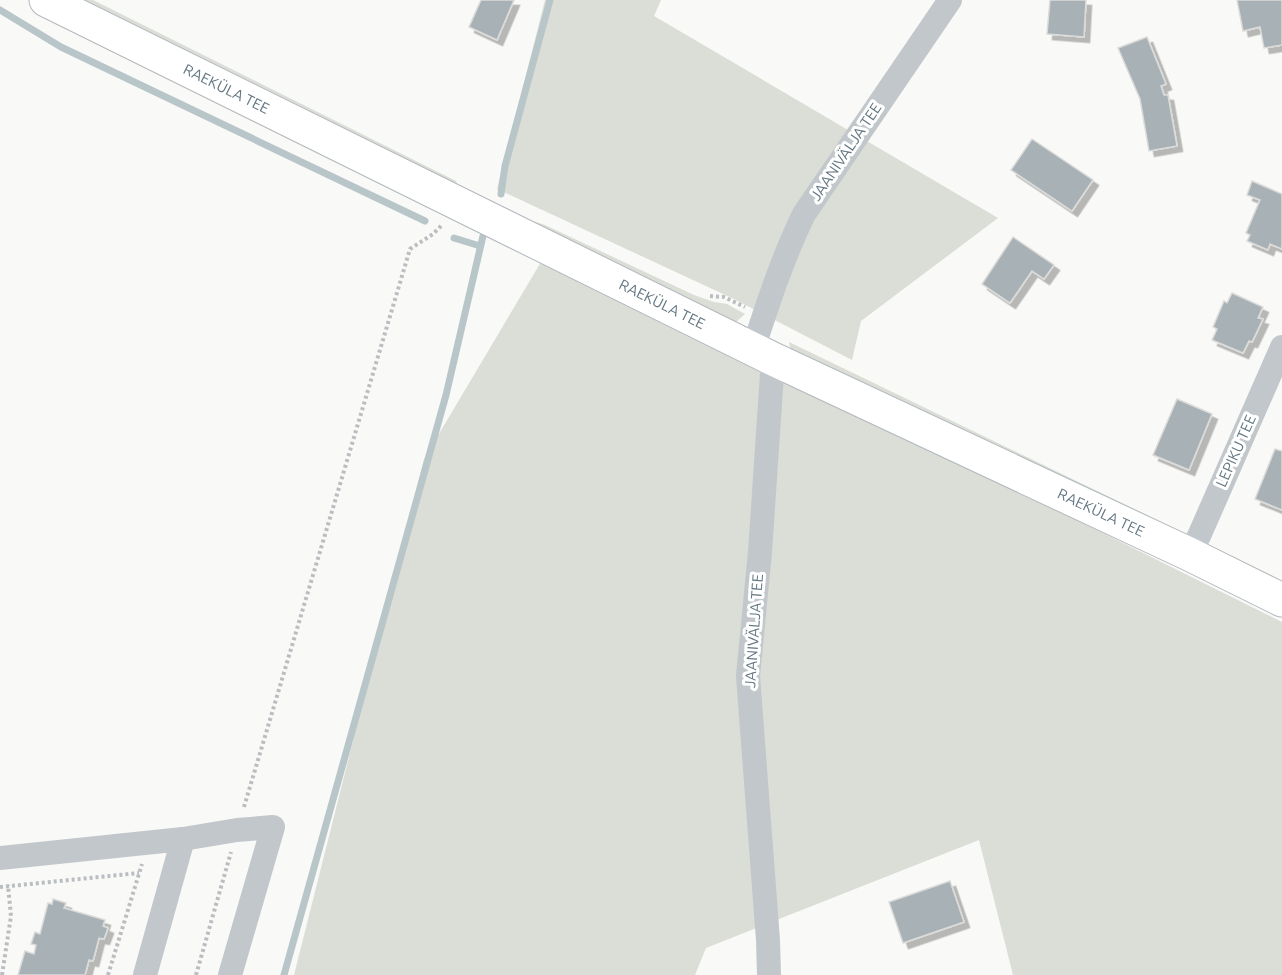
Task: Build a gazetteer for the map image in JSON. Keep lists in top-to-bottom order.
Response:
{
  "streets": {
    "street": ["RAEKÜLA TEE", "JAANIVÄLJA TEE", "LEPIKU TEE"]
  },
  "crossings": [
    ["RAEKÜLA TEE", "JAANIVÄLJA TEE"],
    ["RAEKÜLA TEE", "LEPIKU TEE"]
  ]
}
